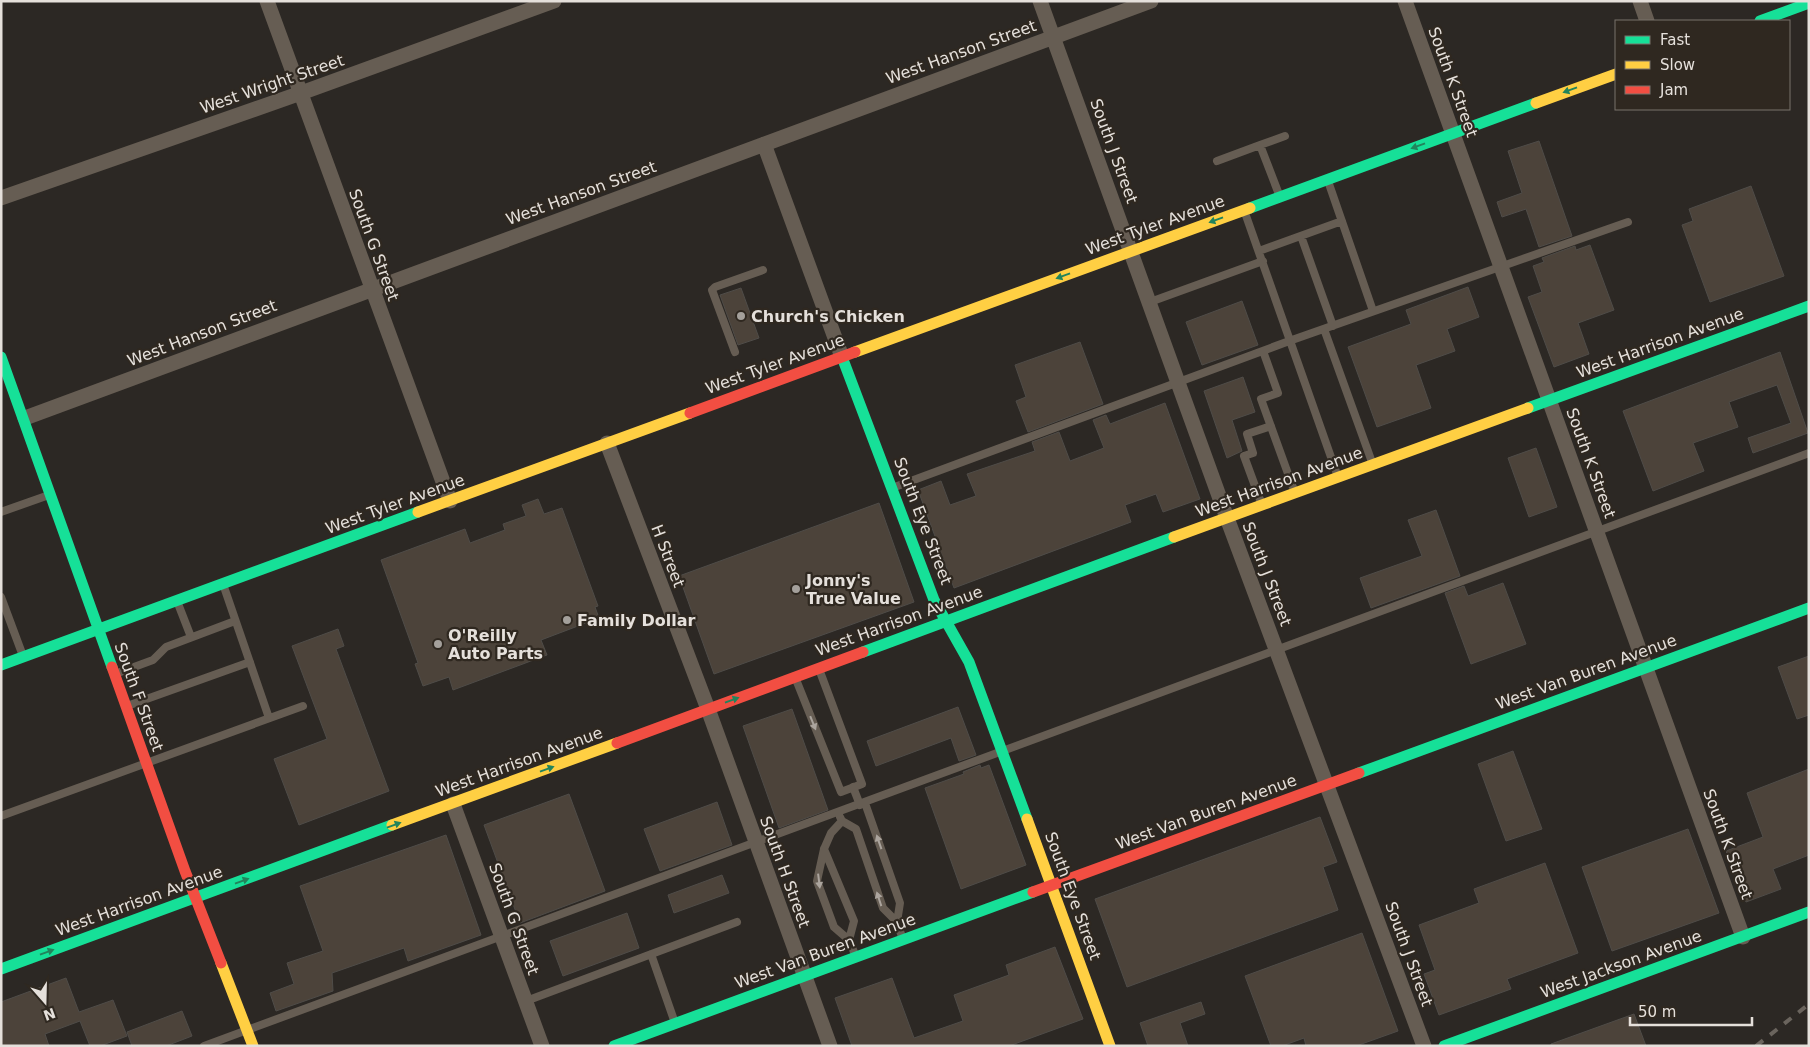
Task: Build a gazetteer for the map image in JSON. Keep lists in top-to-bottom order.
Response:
{
  "streets": {
    "main road": [
      "West Tyler Avenue",
      "West Harrison Avenue",
      "South Eye Street",
      "West Van Buren Avenue",
      "South F Street",
      "West Jackson Avenue"
    ],
    "street": [
      "West Hanson Street",
      "South K Street",
      "West Wright Street",
      "South J Street",
      "South G Street",
      "H Street",
      "South H Street"
    ]
  },
  "crossings": [
    ["West Hanson Street", "South J Street"],
    ["West Hanson Street", "South G Street"],
    ["West Hanson Street", "South Eye Street"],
    ["West Hanson Street", "South F Street"],
    ["South K Street", "West Tyler Avenue"],
    ["South K Street", "West Harrison Avenue"],
    ["South K Street", "West Van Buren Avenue"],
    ["South K Street", "West Jackson Avenue"],
    ["West Wright Street", "South G Street"],
    ["South J Street", "West Tyler Avenue"],
    ["South J Street", "West Harrison Avenue"],
    ["South J Street", "West Van Buren Avenue"],
    ["West Tyler Avenue", "South G Street"],
    ["West Tyler Avenue", "South Eye Street"],
    ["West Tyler Avenue", "H Street"],
    ["West Tyler Avenue", "South F Street"],
    ["South G Street", "West Harrison Avenue"],
    ["West Harrison Avenue", "South Eye Street"],
    ["West Harrison Avenue", "H Street"],
    ["West Harrison Avenue", "South F Street"],
    ["West Harrison Avenue", "South H Street"],
    ["South Eye Street", "West Van Buren Avenue"],
    ["H Street", "South H Street"],
    ["West Van Buren Avenue", "South H Street"]
  ],
  "one_way": ["West Tyler Avenue", "West Harrison Avenue"],
  "places": [
    "Church's Chicken",
    "Jonny's True Value",
    "Family Dollar",
    "O'Reilly Auto Parts"
  ],
  "legend": ["Fast", "Slow", "Jam"],
  "scale_bar": "50 m",
  "north": "bottom"
}
